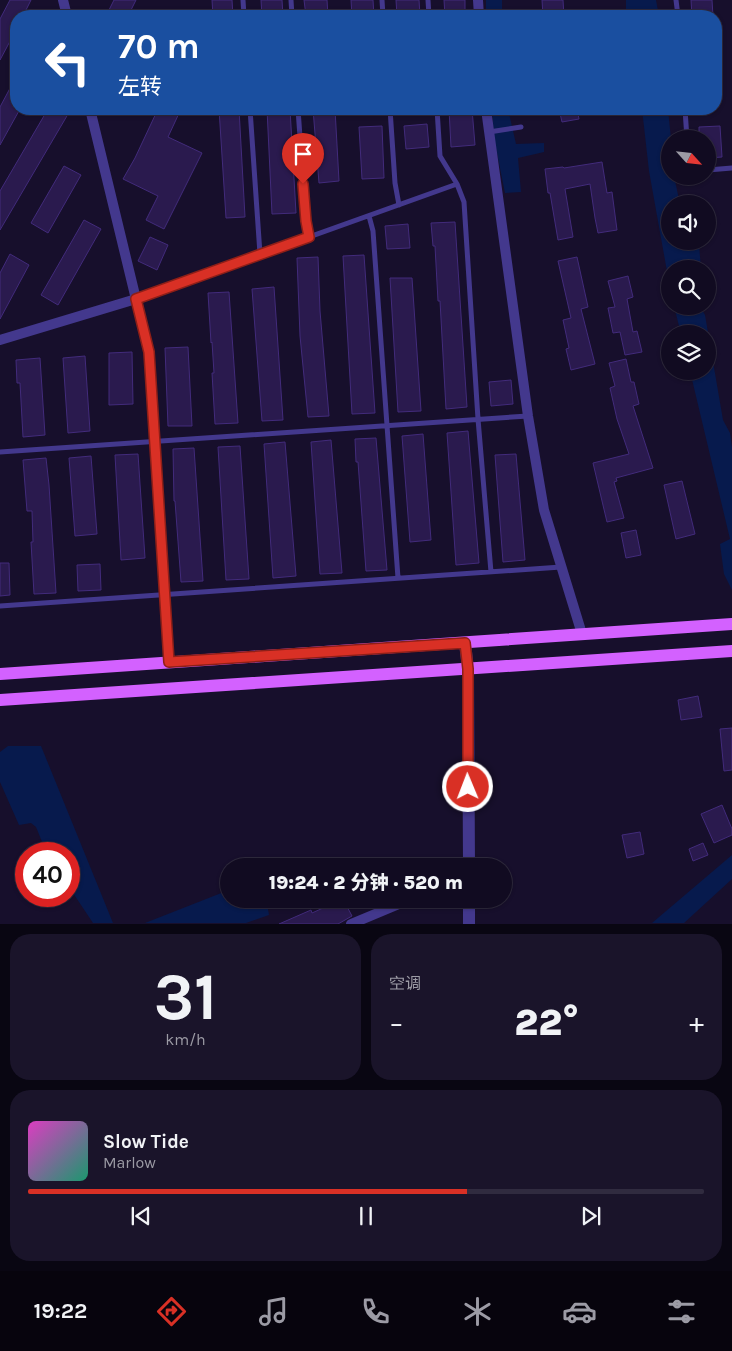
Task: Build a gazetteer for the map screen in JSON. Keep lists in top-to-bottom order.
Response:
{
  "north": "bottom right",
  "page": {
    "turn": ["70 m", "左转"],
    "limit": "40",
    "trip": "19:24 · 2 分钟 · 520 m",
    "tile": [
      ["31", "km/h"],
      "空调"
    ],
    "heat": ["−", "22°", "+"],
    "song": ["Slow Tide", "Marlow"],
    "tabs": "19:22"
  }
}
